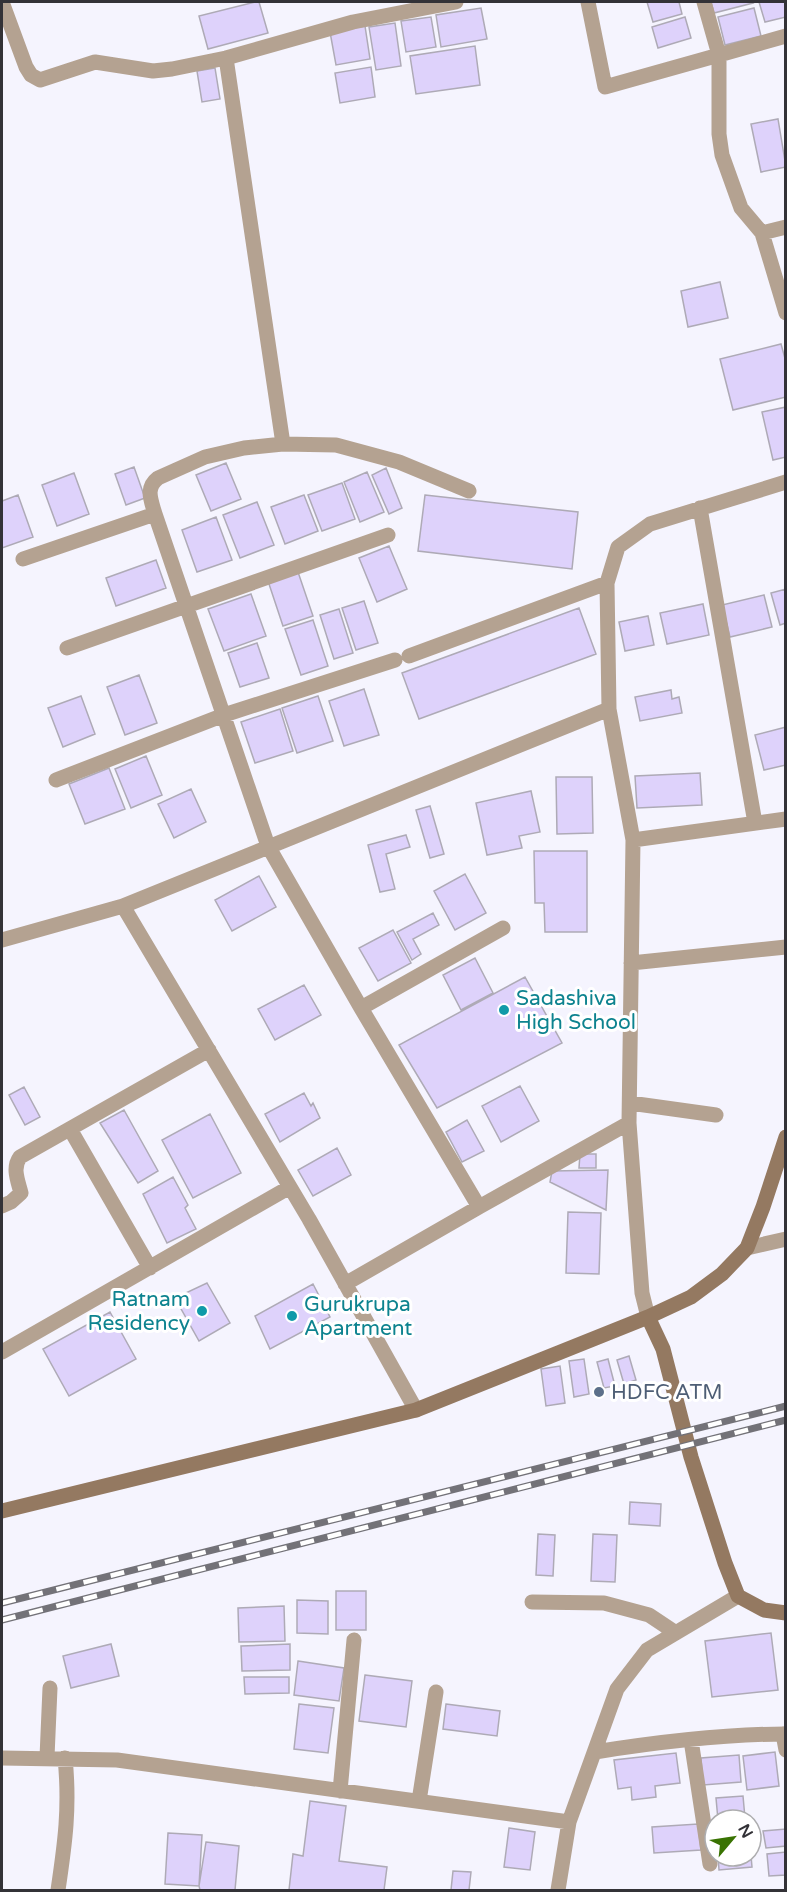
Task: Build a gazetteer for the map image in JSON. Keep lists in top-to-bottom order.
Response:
{
  "places": [
    "Sadashiva High School",
    "Ratnam Residency",
    "Gurukrupa Apartment",
    "HDFC ATM"
  ],
  "north": "top right"
}
